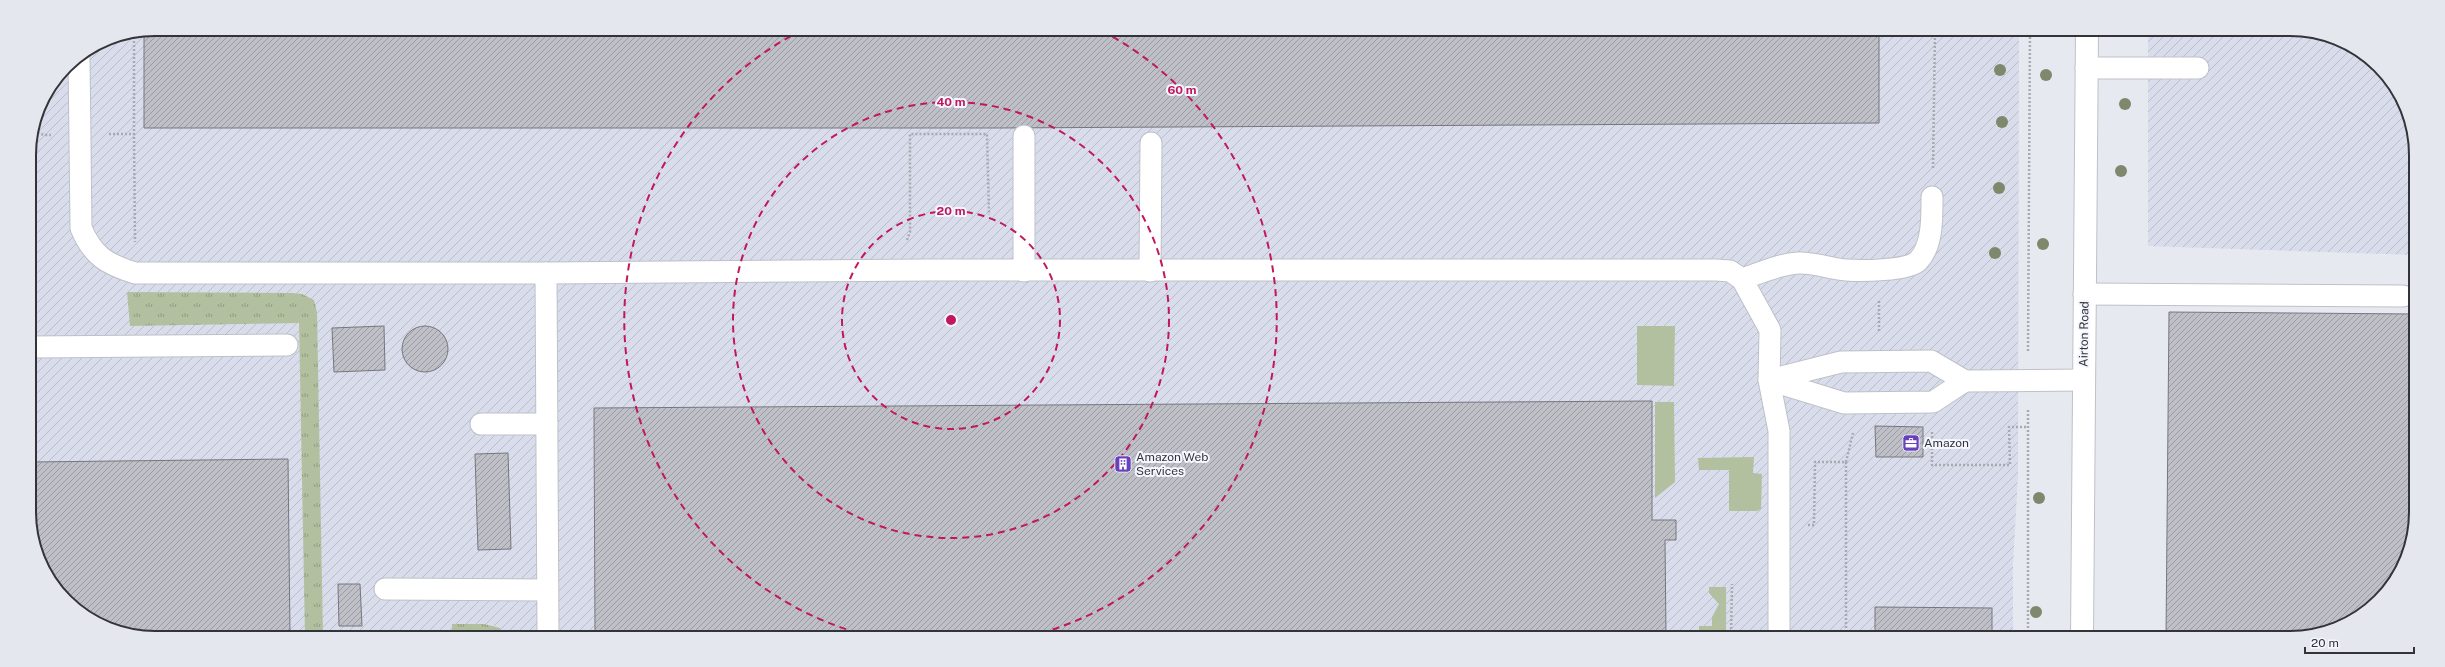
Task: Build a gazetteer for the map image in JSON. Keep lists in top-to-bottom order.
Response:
{
  "streets": {
    "street": ["Airton Road"]
  },
  "places": {
    "office": ["Amazon"],
    "building": ["Amazon Web Services"]
  },
  "scale_bar": "20 m",
  "rings": ["60 m", "40 m", "20 m"]
}
